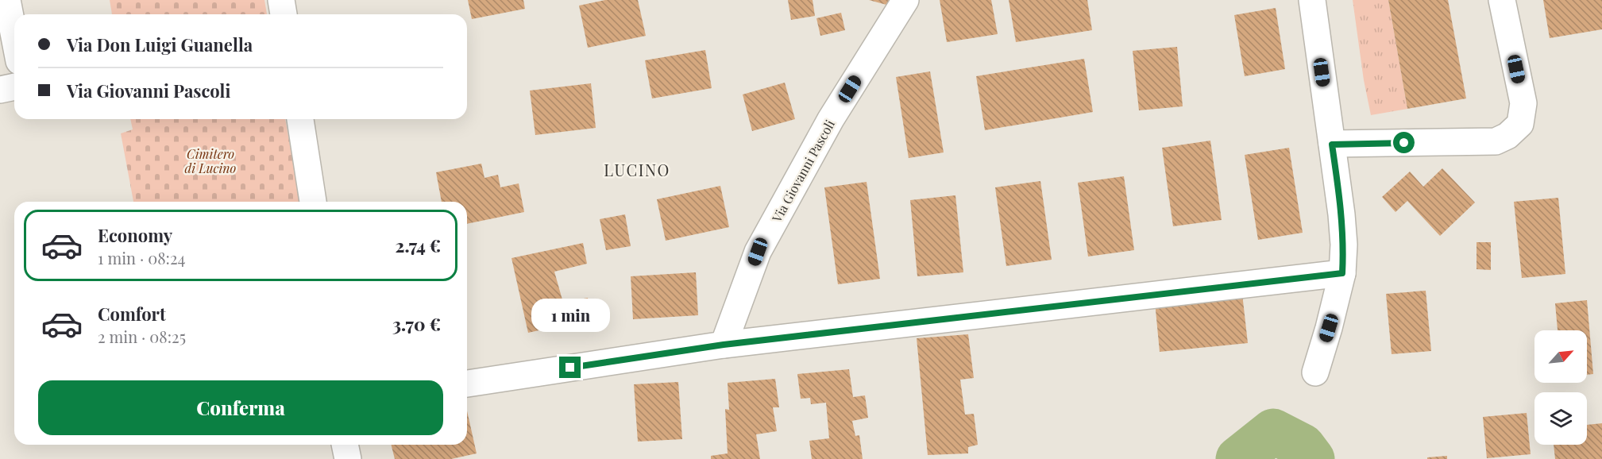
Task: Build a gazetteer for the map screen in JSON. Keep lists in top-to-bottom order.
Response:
{
  "streets": {
    "street": ["Via Giovanni Pascoli"]
  },
  "districts": ["LUCINO"],
  "parks": ["Cimitero di Lucino"],
  "north": "top right",
  "page": {
    "banner": ["Via Don Luigi Guanella", "Via Giovanni Pascoli"],
    "list": [
      {
        "name": "Economy",
        "note": "1 min · 08:24",
        "value": "2.74 €"
      },
      {
        "name": "Comfort",
        "note": "2 min · 08:25",
        "value": "3.70 €"
      }
    ],
    "bubble": "1 min",
    "buttons": "Conferma"
  }
}
